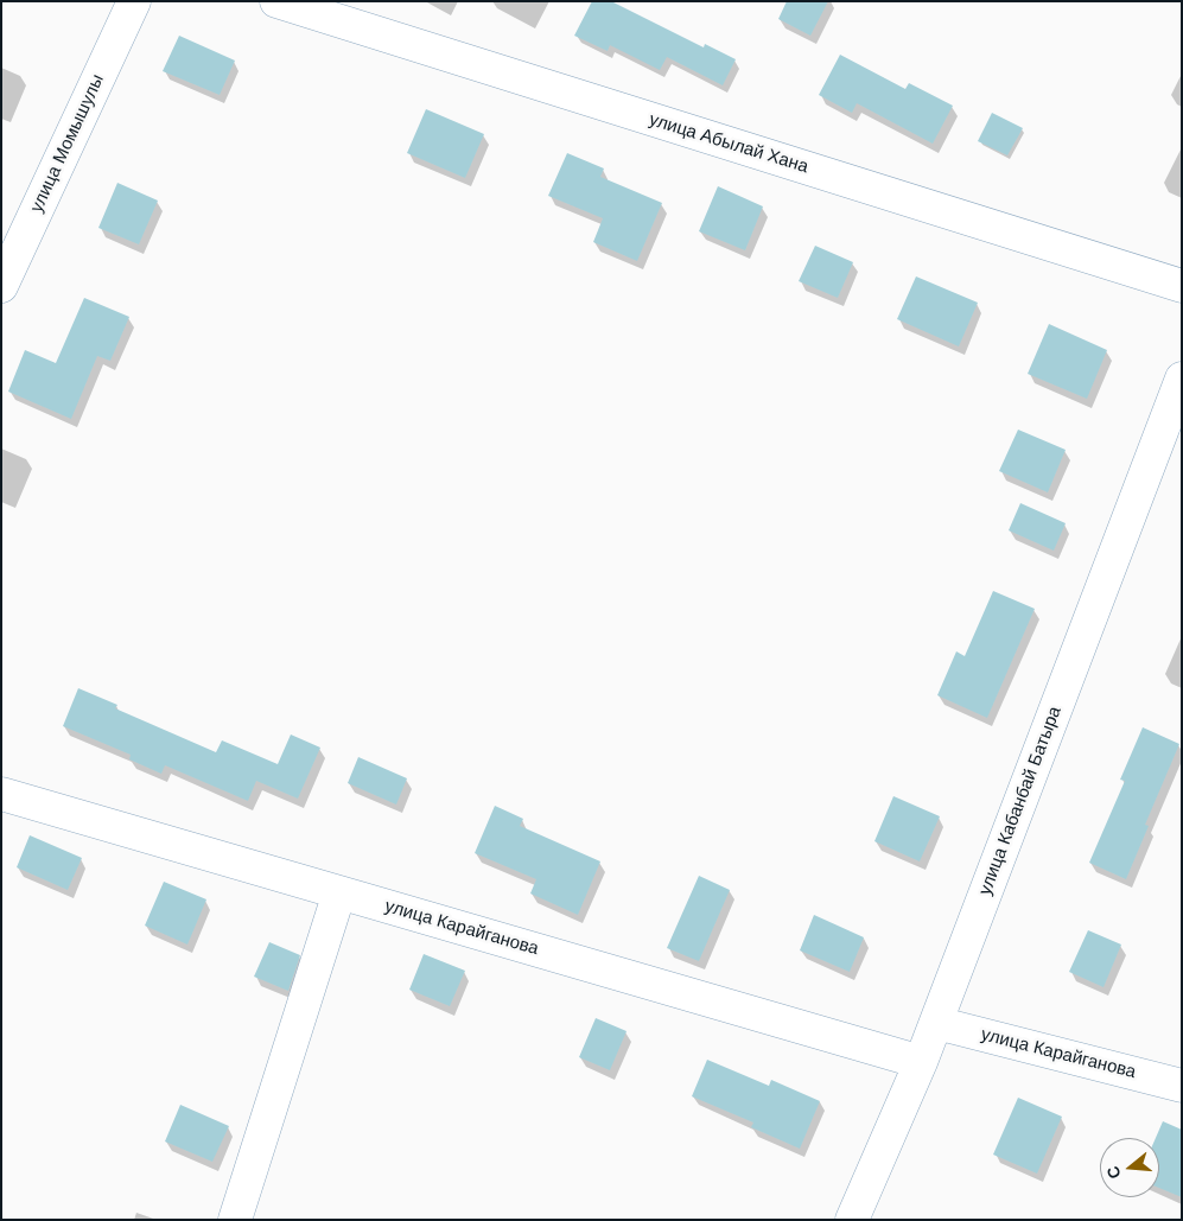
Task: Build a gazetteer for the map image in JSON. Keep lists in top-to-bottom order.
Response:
{
  "streets": {
    "street": [
      "улица Момышулы",
      "улица Абылай Хана",
      "улица Кабанбай Батыра",
      "улица Карайганова"
    ]
  },
  "crossings": [
    ["улица Кабанбай Батыра", "улица Карайганова"]
  ],
  "north": "left"
}
